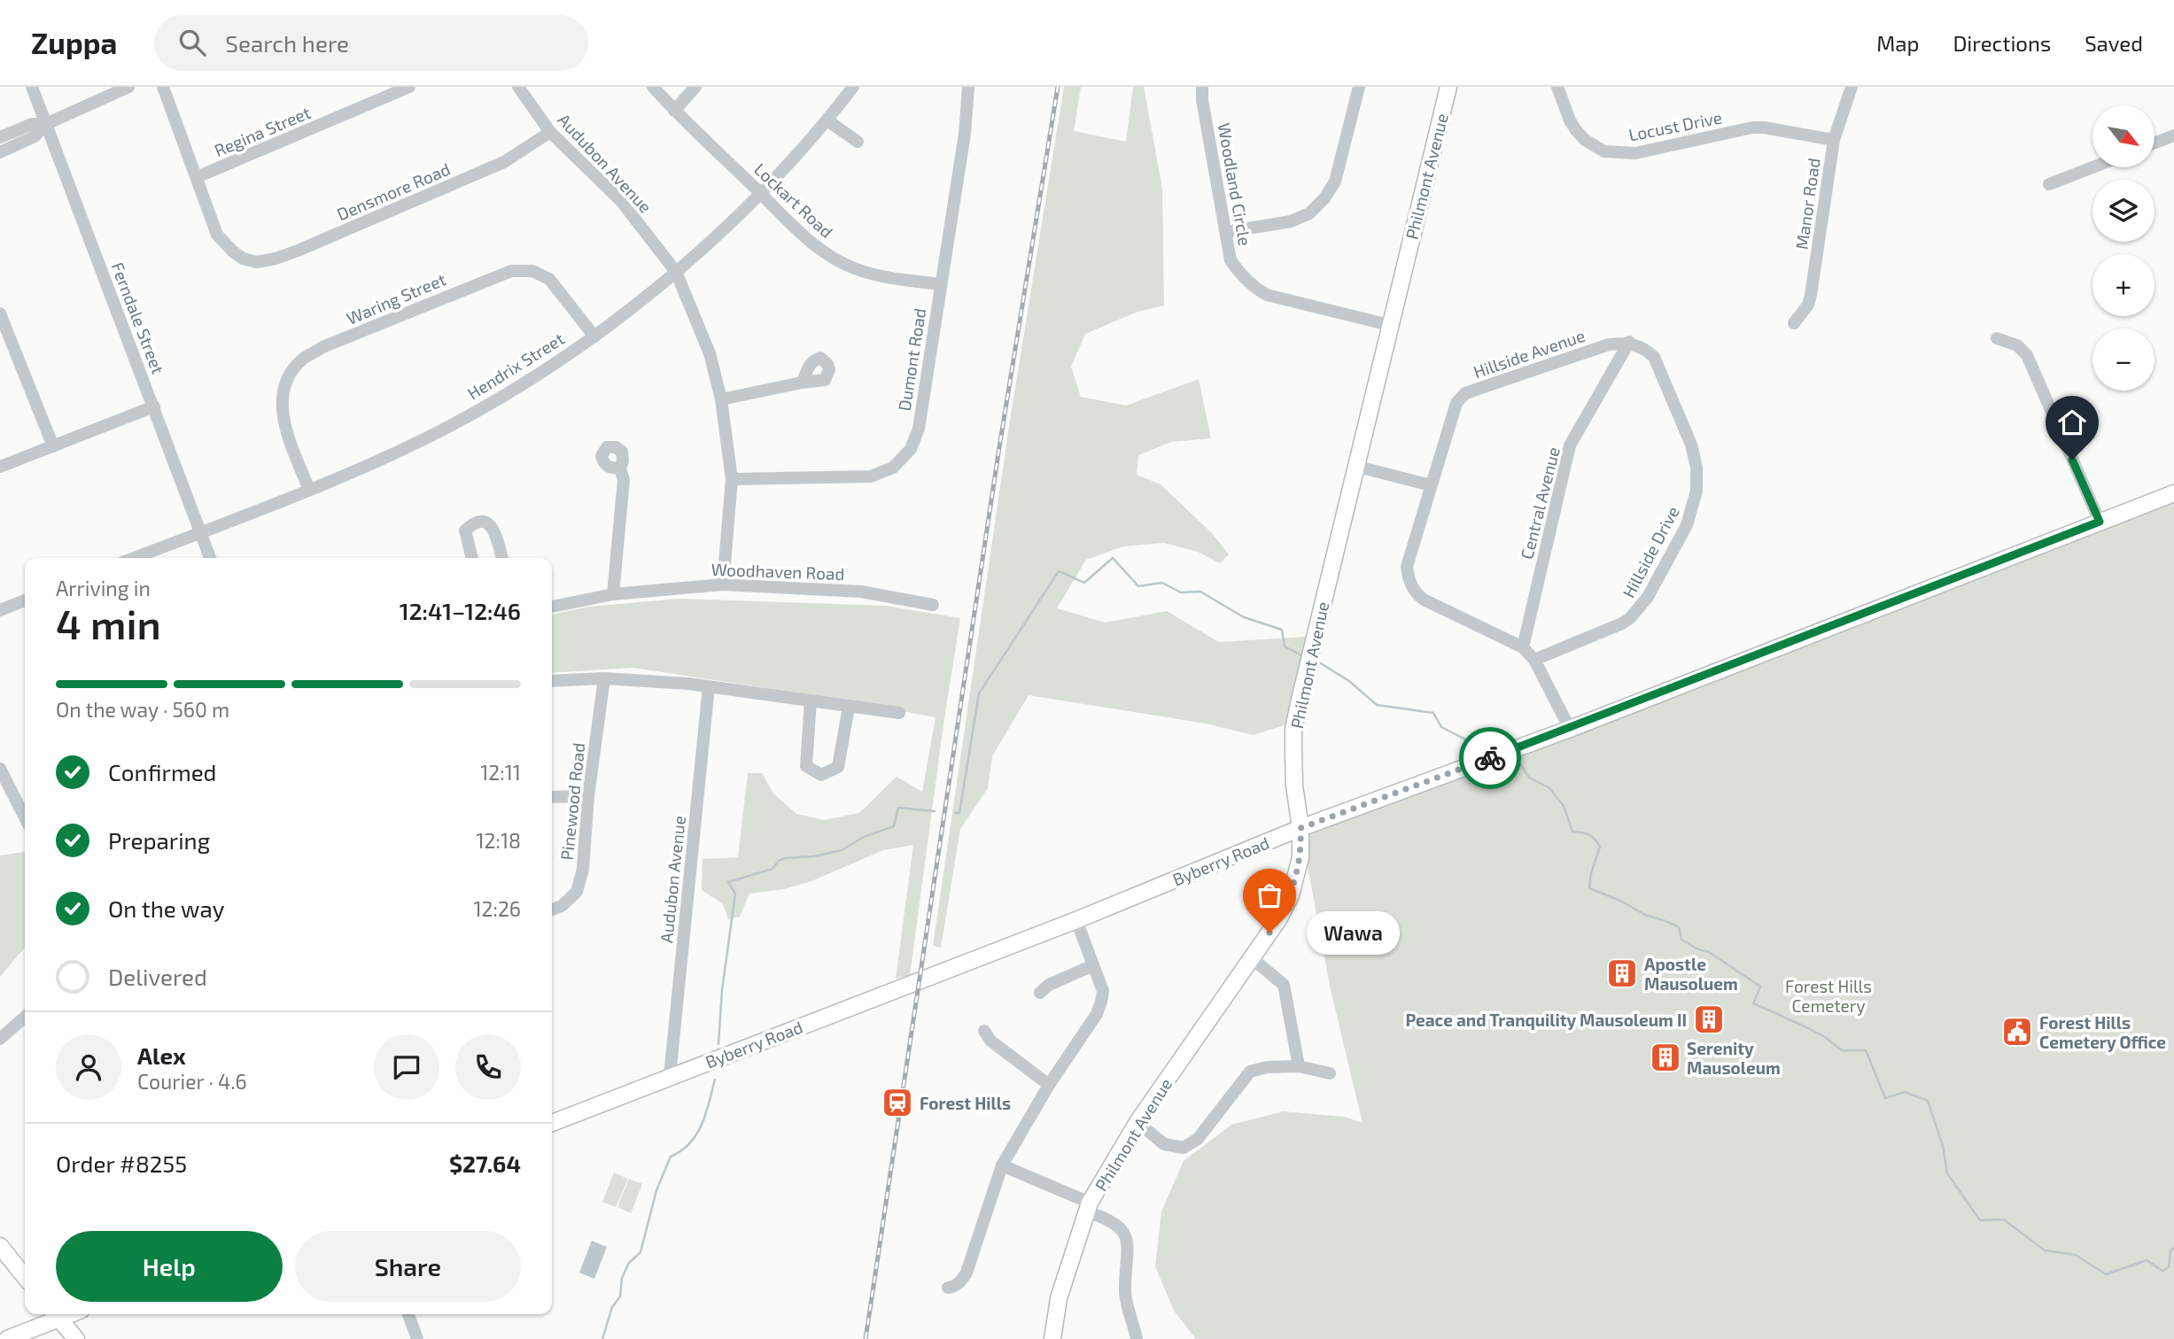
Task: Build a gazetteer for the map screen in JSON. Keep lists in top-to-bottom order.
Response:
{
  "streets": {
    "main road": ["Philmont Avenue", "Byberry Road"],
    "street": [
      "Locust Drive",
      "Regina Street",
      "Audubon Avenue",
      "Woodland Circle",
      "Densmore Road",
      "Lockart Road",
      "Manor Road",
      "Waring Street",
      "Ferndale Street",
      "Hillside Avenue",
      "Dumont Road",
      "Hendrix Street",
      "Central Avenue",
      "Hillside Drive",
      "Woodhaven Road",
      "Pinewood Road"
    ]
  },
  "crossings": [
    ["Locust Drive", "Manor Road"],
    ["Regina Street", "Densmore Road"],
    ["Audubon Avenue", "Densmore Road"],
    ["Audubon Avenue", "Dumont Road"],
    ["Audubon Avenue", "Hendrix Street"],
    ["Audubon Avenue", "Woodhaven Road"],
    ["Audubon Avenue", "Byberry Road"],
    ["Philmont Avenue", "Woodland Circle"],
    ["Philmont Avenue", "Byberry Road"],
    ["Lockart Road", "Dumont Road"],
    ["Lockart Road", "Hendrix Street"],
    ["Waring Street", "Hendrix Street"],
    ["Ferndale Street", "Hendrix Street"],
    ["Hillside Avenue", "Central Avenue"],
    ["Hillside Avenue", "Hillside Drive"],
    ["Central Avenue", "Hillside Drive"]
  ],
  "parks": ["Forest Hills Cemetery"],
  "places": {
    "other": ["Wawa"],
    "building": ["Apostle Mausoluem", "Peace and Tranquility Mausoleum II", "Serenity Mausoleum"],
    "public building": ["Forest Hills Cemetery Office"],
    "station": ["Forest Hills"]
  },
  "north": "bottom right",
  "page": {
    "header": "Zuppa",
    "search": "Search here",
    "nav": ["Map", "Directions", "Saved"],
    "map_buttons": ["+", "−"],
    "heading": ["4 min", "Arriving in", "12:41–12:46"],
    "panel": [
      "Alex",
      "Courier · 4.6",
      "Order #8255",
      "$27.64"
    ],
    "bar": "On the way · 560 m",
    "list": [
      ["Confirmed", "12:11"],
      ["Preparing", "12:18"],
      ["On the way", "12:26"],
      "Delivered"
    ],
    "bubble": "Wawa",
    "buttons": ["Help", "Share"]
  }
}
